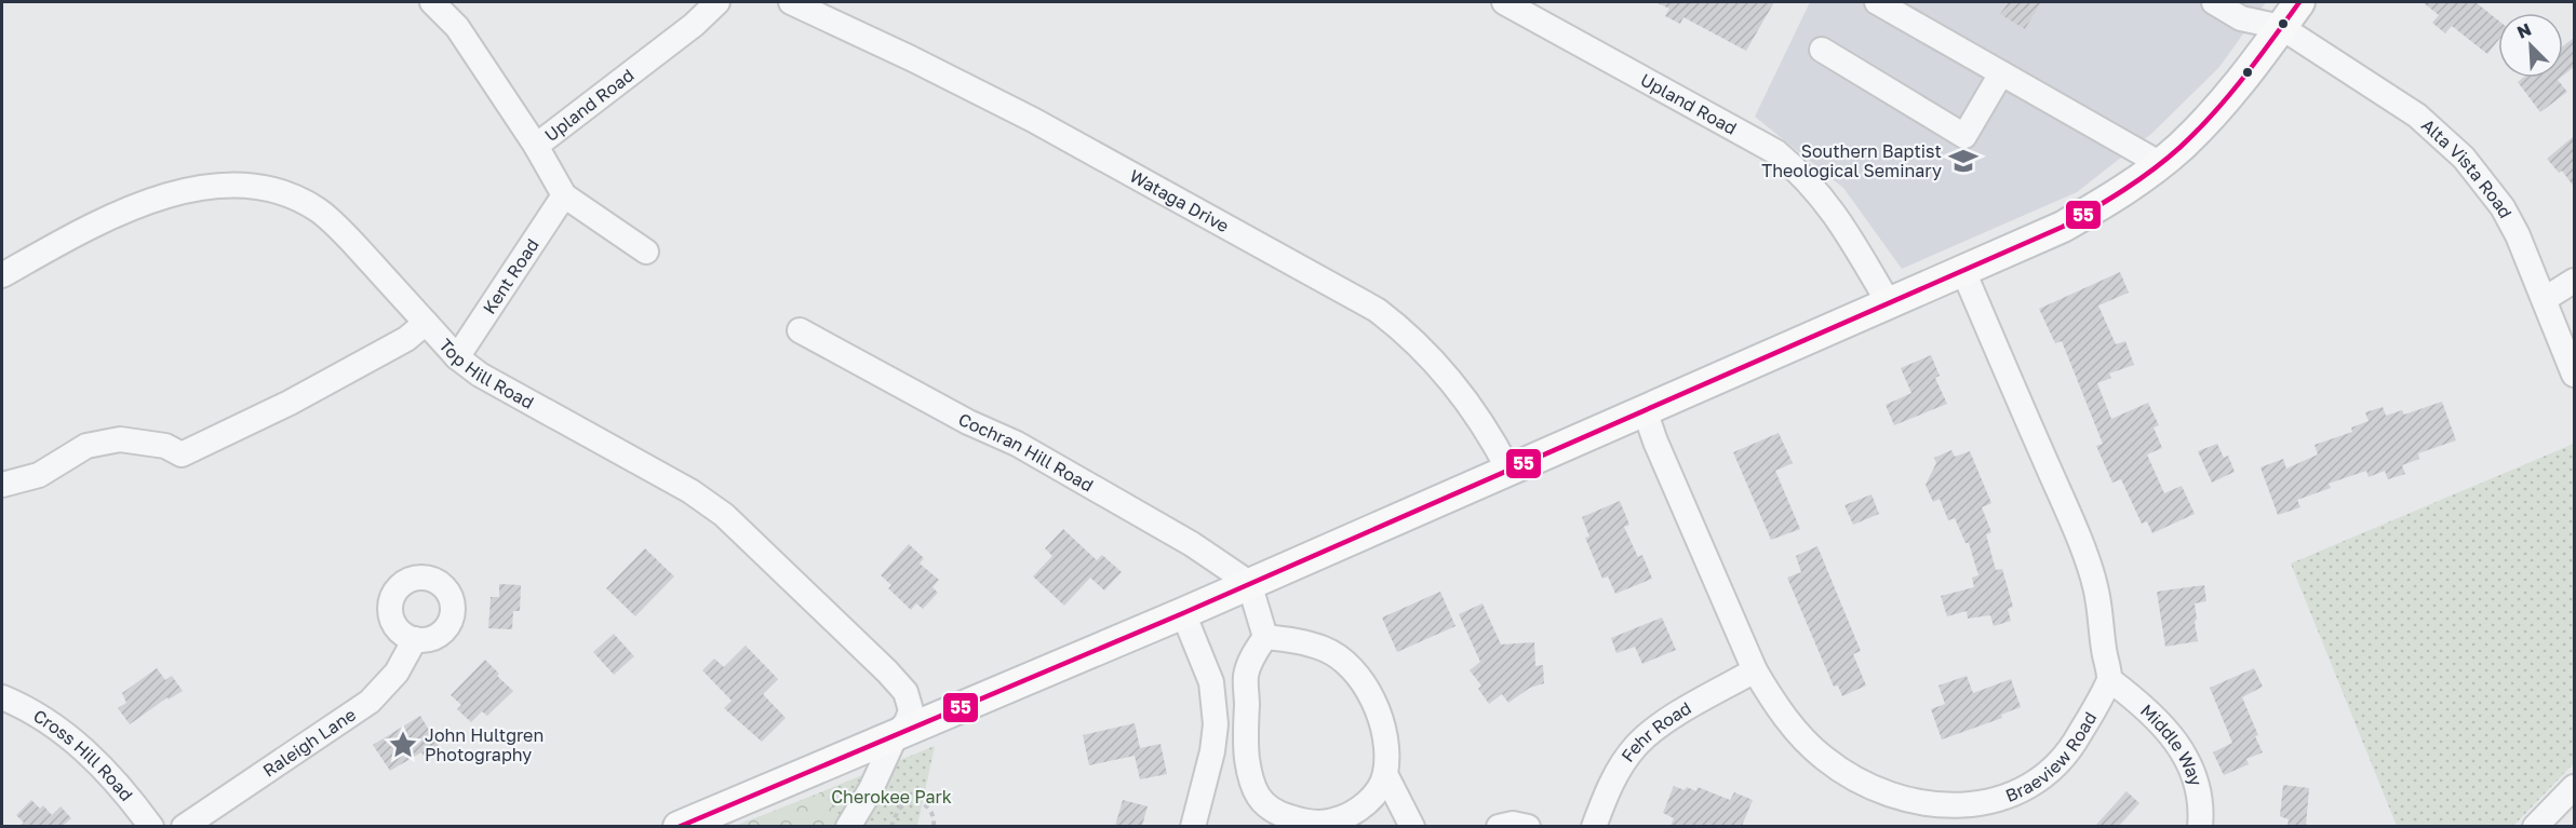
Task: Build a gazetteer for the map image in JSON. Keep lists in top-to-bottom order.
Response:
{
  "streets": {
    "street": [
      "Upland Road",
      "Alta Vista Road",
      "Wataga Drive",
      "Kent Road",
      "Top Hill Road",
      "Cochran Hill Road",
      "Fehr Road",
      "Raleigh Lane",
      "Middle Way",
      "Braeview Road",
      "Cross Hill Road"
    ]
  },
  "crossings": [
    ["Kent Road", "Top Hill Road"],
    ["Fehr Road", "Braeview Road"],
    ["Middle Way", "Braeview Road"]
  ],
  "parks": ["Cherokee Park"],
  "places": {
    "school or university": ["Southern Baptist Theological Seminary"],
    "place": ["John Hultgren Photography"]
  },
  "lines": ["transit line 55"],
  "north": "top left"
}
